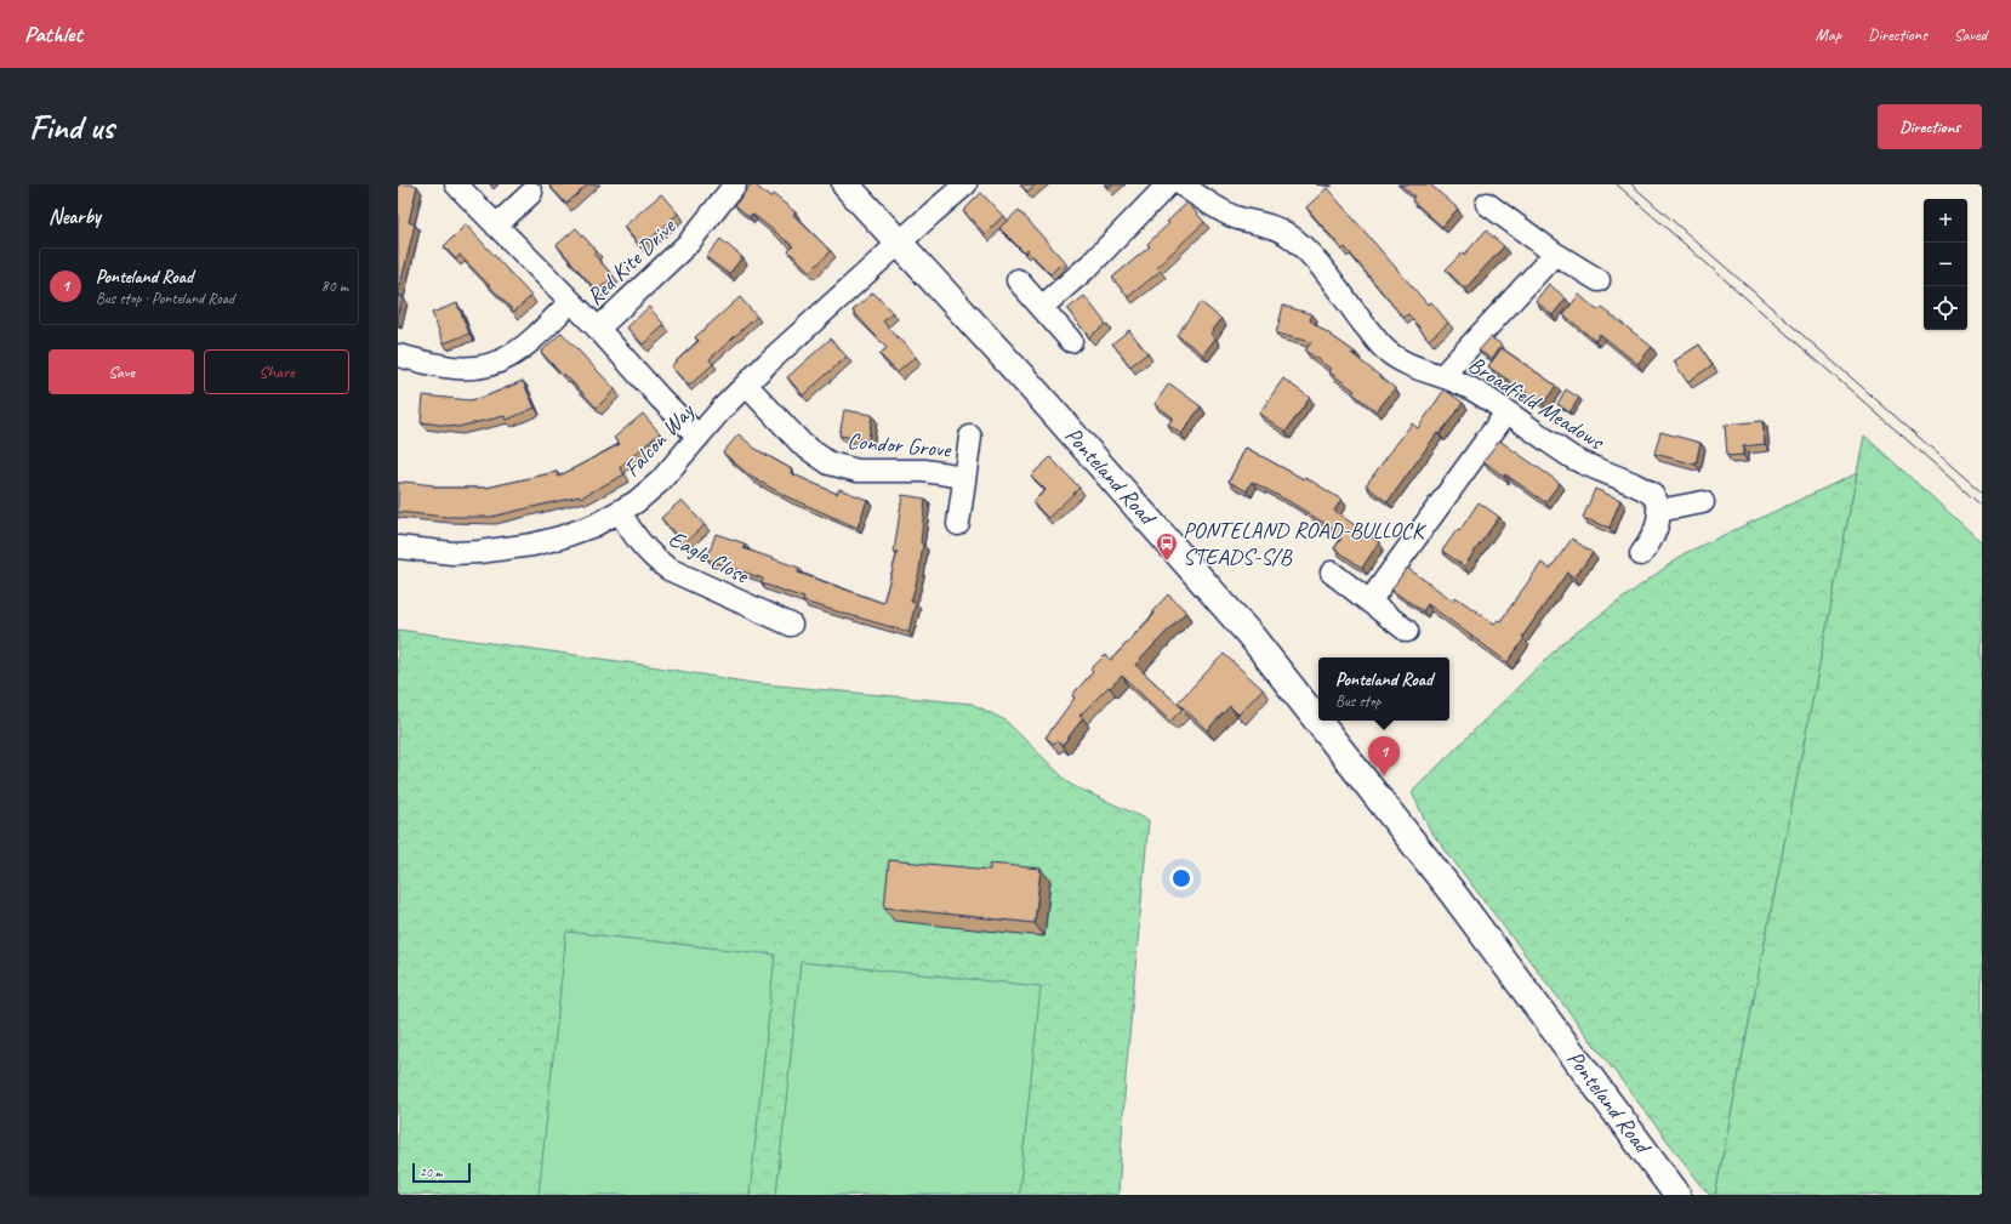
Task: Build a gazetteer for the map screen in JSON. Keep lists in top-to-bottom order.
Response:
{
  "streets": {
    "main road": ["Ponteland Road"],
    "street": [
      "Red Kite Drive",
      "Broadfield Meadows",
      "Falcon Way",
      "Condor Grove",
      "Eagle Close"
    ]
  },
  "crossings": [
    ["Red Kite Drive", "Falcon Way"],
    ["Falcon Way", "Condor Grove"],
    ["Falcon Way", "Ponteland Road"],
    ["Falcon Way", "Eagle Close"]
  ],
  "places": {
    "bus stop": ["PONTELAND ROAD-BULLOCK STEADS-S/B"]
  },
  "scale_bar": "20 m",
  "page": {
    "header": "Pathlet",
    "nav": ["Map", "Directions", "Saved"],
    "buttons": [
      "Directions",
      ["Save", "Share"]
    ],
    "title": "Find us",
    "heading": "Nearby",
    "map_buttons": ["+", "−"],
    "list": [
      {
        "mark": "1",
        "name": "Ponteland Road",
        "note": "Bus stop · Ponteland Road",
        "value": "80 m"
      }
    ],
    "popup": ["Ponteland Road", "Bus stop"],
    "pins": "1",
    "scale": "20 m"
  }
}
